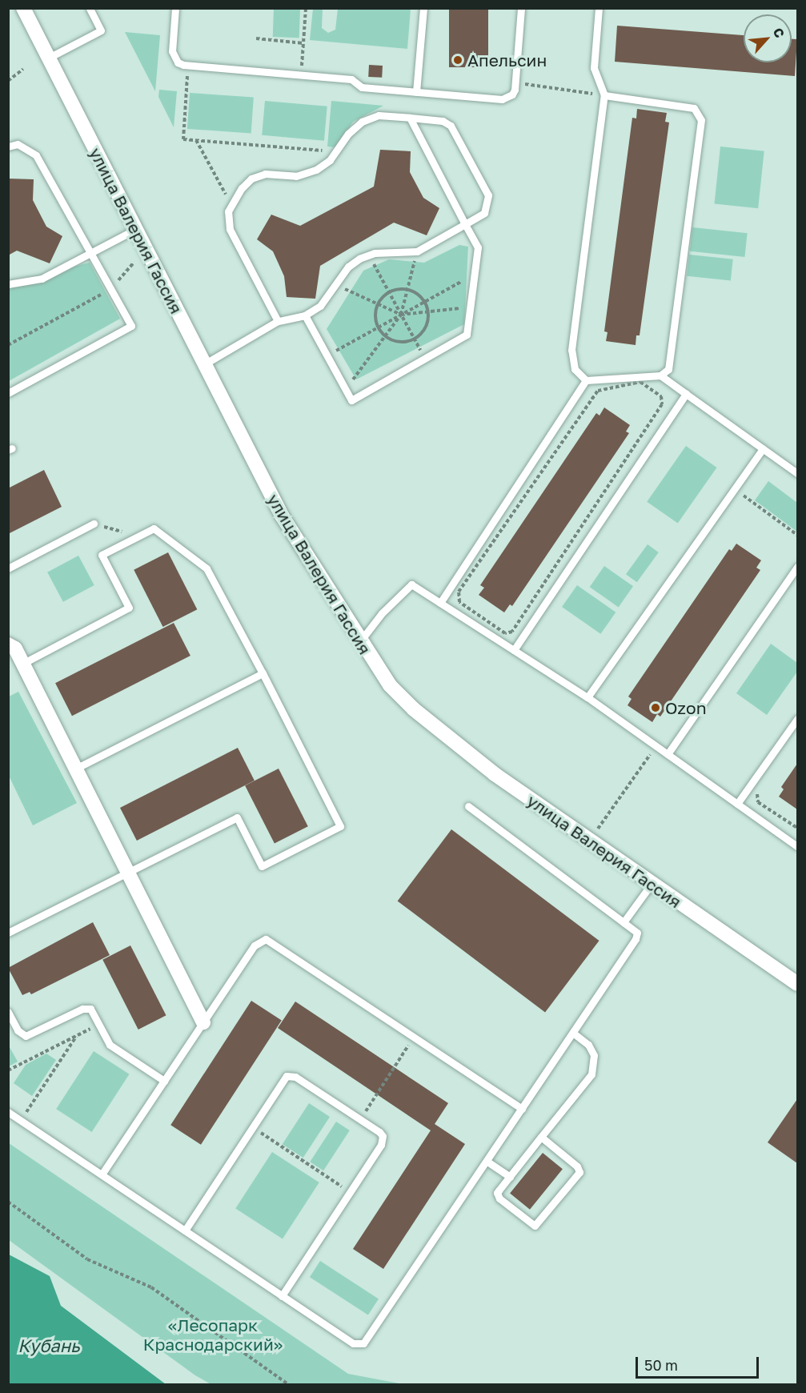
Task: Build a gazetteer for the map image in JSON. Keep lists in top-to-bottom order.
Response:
{
  "streets": {
    "street": ["улица Валерия Гассия"]
  },
  "water": ["Кубань"],
  "parks": ["«Лесопарк Краснодарский»"],
  "places": ["Апельсин", "Ozon"],
  "scale_bar": "50 m",
  "north": "top right"
}
